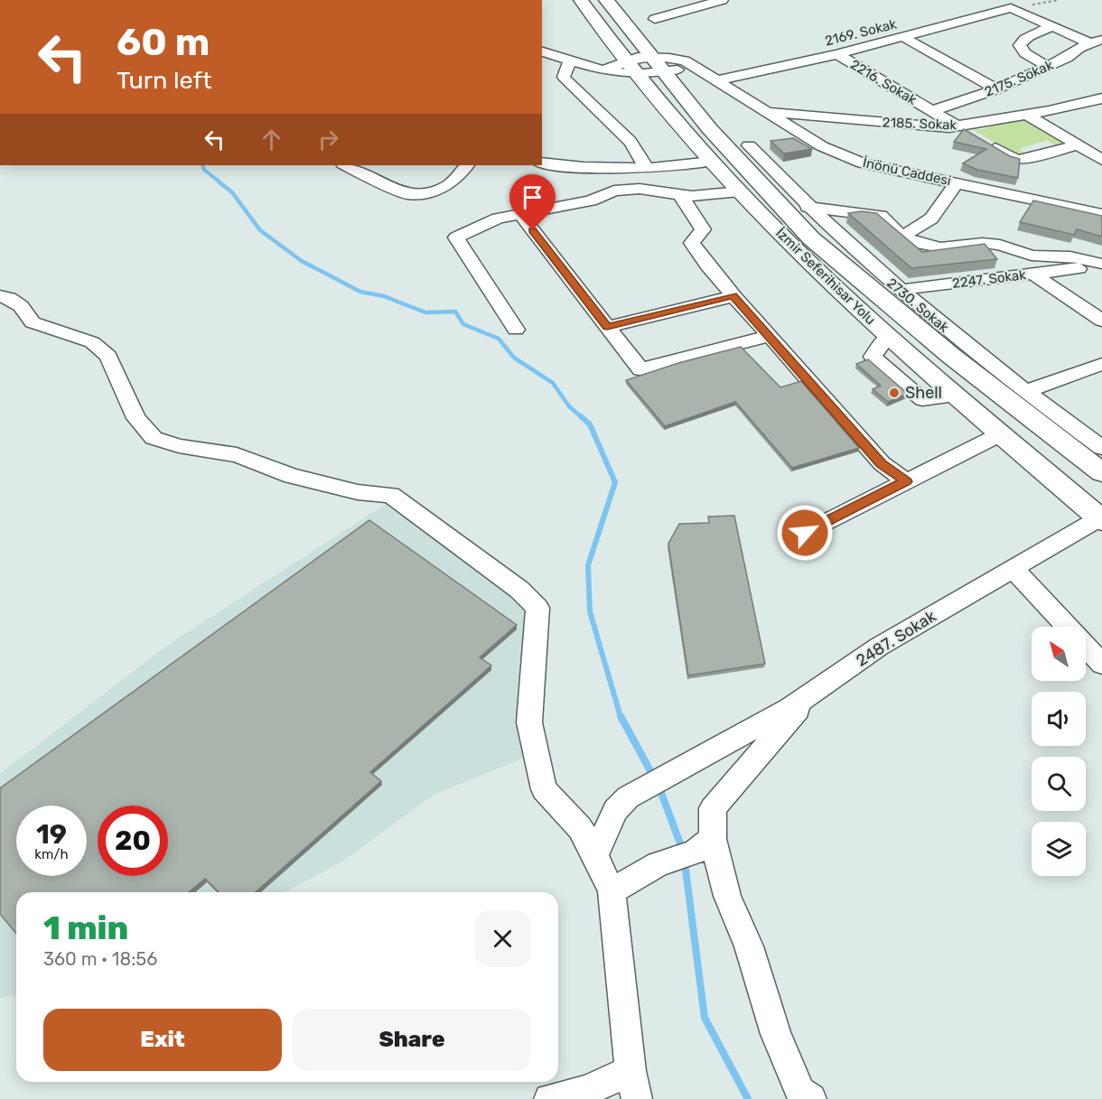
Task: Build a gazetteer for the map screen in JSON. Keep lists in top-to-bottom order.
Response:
{
  "streets": {
    "main road": ["İzmir Seferihisar Yolu"],
    "street": [
      "2169. Sokak",
      "2175. Sokak",
      "2216. Sokak",
      "2185. Sokak",
      "İnönü Caddesi",
      "2247. Sokak",
      "2730. Sokak",
      "2487. Sokak"
    ]
  },
  "crossings": [
    ["2169. Sokak", "2216. Sokak"],
    ["2169. Sokak", "İnönü Caddesi"],
    ["2175. Sokak", "2216. Sokak"],
    ["2216. Sokak", "2185. Sokak"],
    ["2185. Sokak", "İnönü Caddesi"],
    ["İnönü Caddesi", "İzmir Seferihisar Yolu"],
    ["İzmir Seferihisar Yolu", "2487. Sokak"],
    ["2247. Sokak", "2730. Sokak"]
  ],
  "places": ["Shell"],
  "north": "top left",
  "page": {
    "turn": ["60 m", "Turn left"],
    "speed": "19 km/h",
    "limit": "20",
    "heading": ["1 min", "360 m · 18:56"],
    "buttons": ["Exit", "Share"]
  }
}
